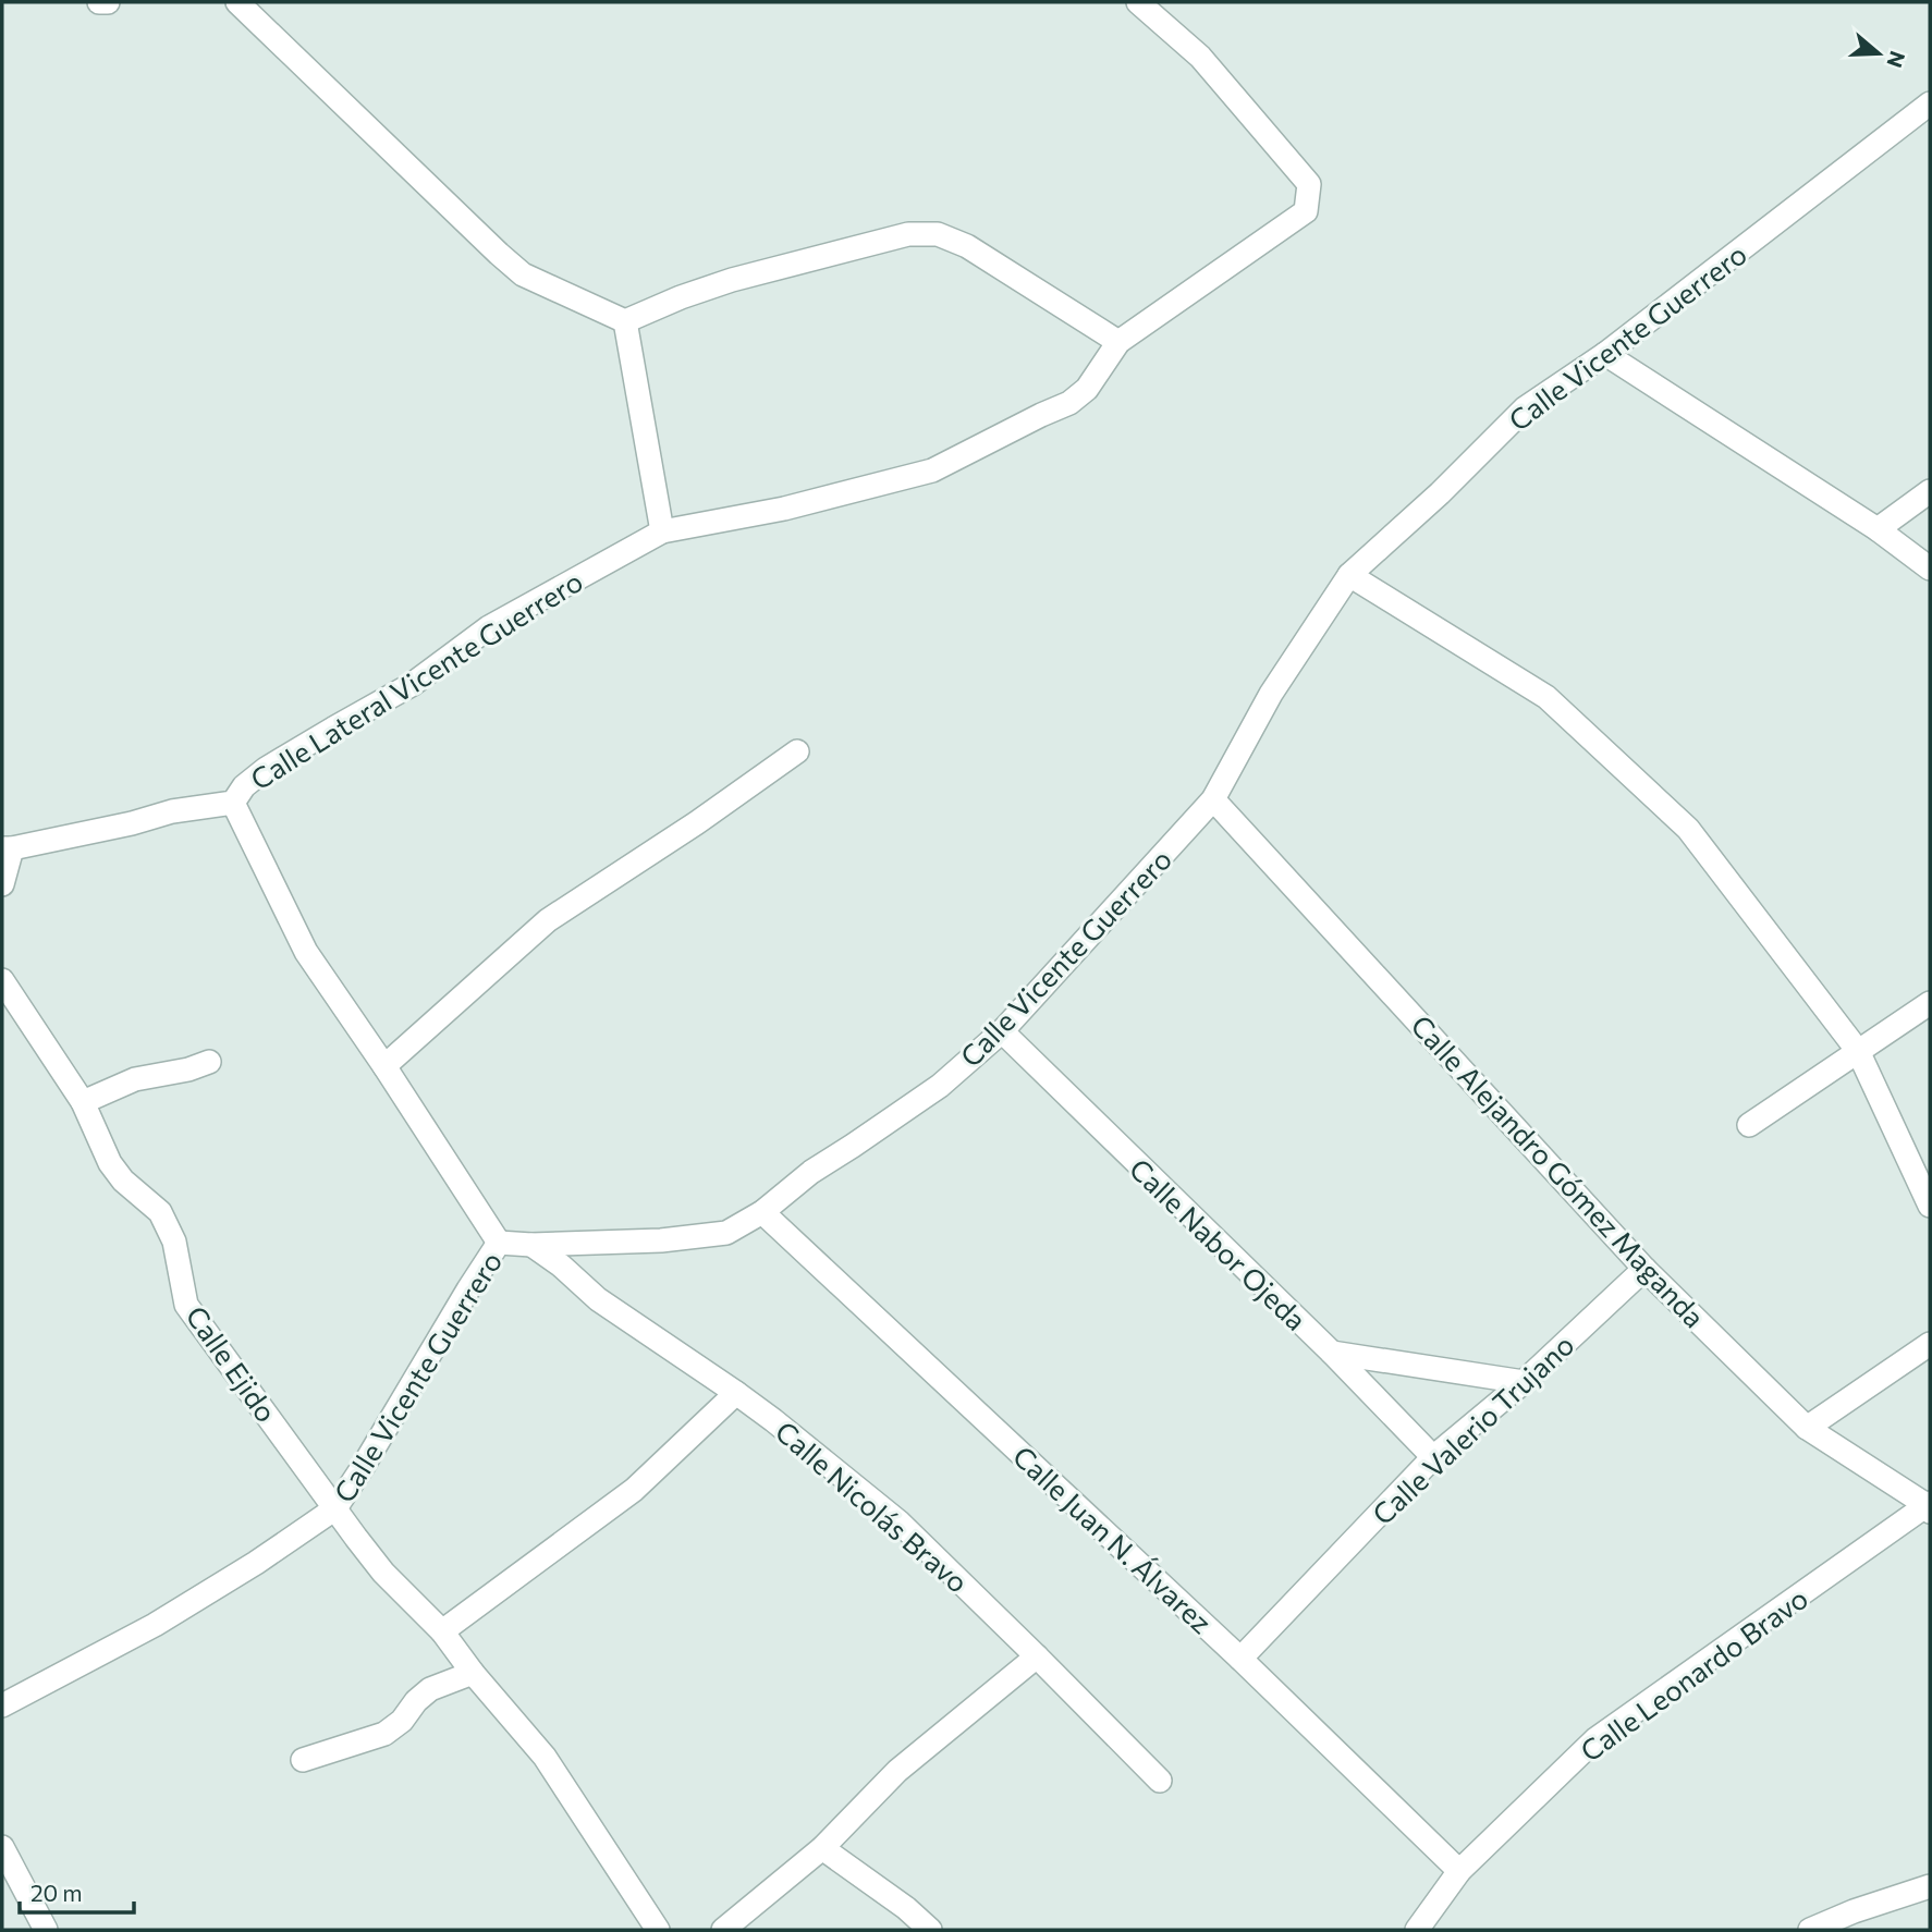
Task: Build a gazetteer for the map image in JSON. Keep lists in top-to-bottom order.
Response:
{
  "streets": {
    "street": [
      "Calle Vicente Guerrero",
      "Calle Lateral Vicente Guerrero",
      "Calle Alejandro Gómez Maganda",
      "Calle Nabor Ojeda",
      "Calle Ejido",
      "Calle Valerio Trujano",
      "Calle Nicolás Bravo",
      "Calle Juan N. Álvarez",
      "Calle Leonardo Bravo"
    ]
  },
  "crossings": [
    ["Calle Vicente Guerrero", "Calle Alejandro Gómez Maganda"],
    ["Calle Vicente Guerrero", "Calle Nabor Ojeda"],
    ["Calle Vicente Guerrero", "Calle Ejido"],
    ["Calle Vicente Guerrero", "Calle Nicolás Bravo"],
    ["Calle Vicente Guerrero", "Calle Juan N. Álvarez"],
    ["Calle Alejandro Gómez Maganda", "Calle Valerio Trujano"],
    ["Calle Alejandro Gómez Maganda", "Calle Leonardo Bravo"],
    ["Calle Nabor Ojeda", "Calle Valerio Trujano"],
    ["Calle Valerio Trujano", "Calle Juan N. Álvarez"],
    ["Calle Juan N. Álvarez", "Calle Leonardo Bravo"]
  ],
  "scale_bar": "20 m",
  "north": "right"
}
